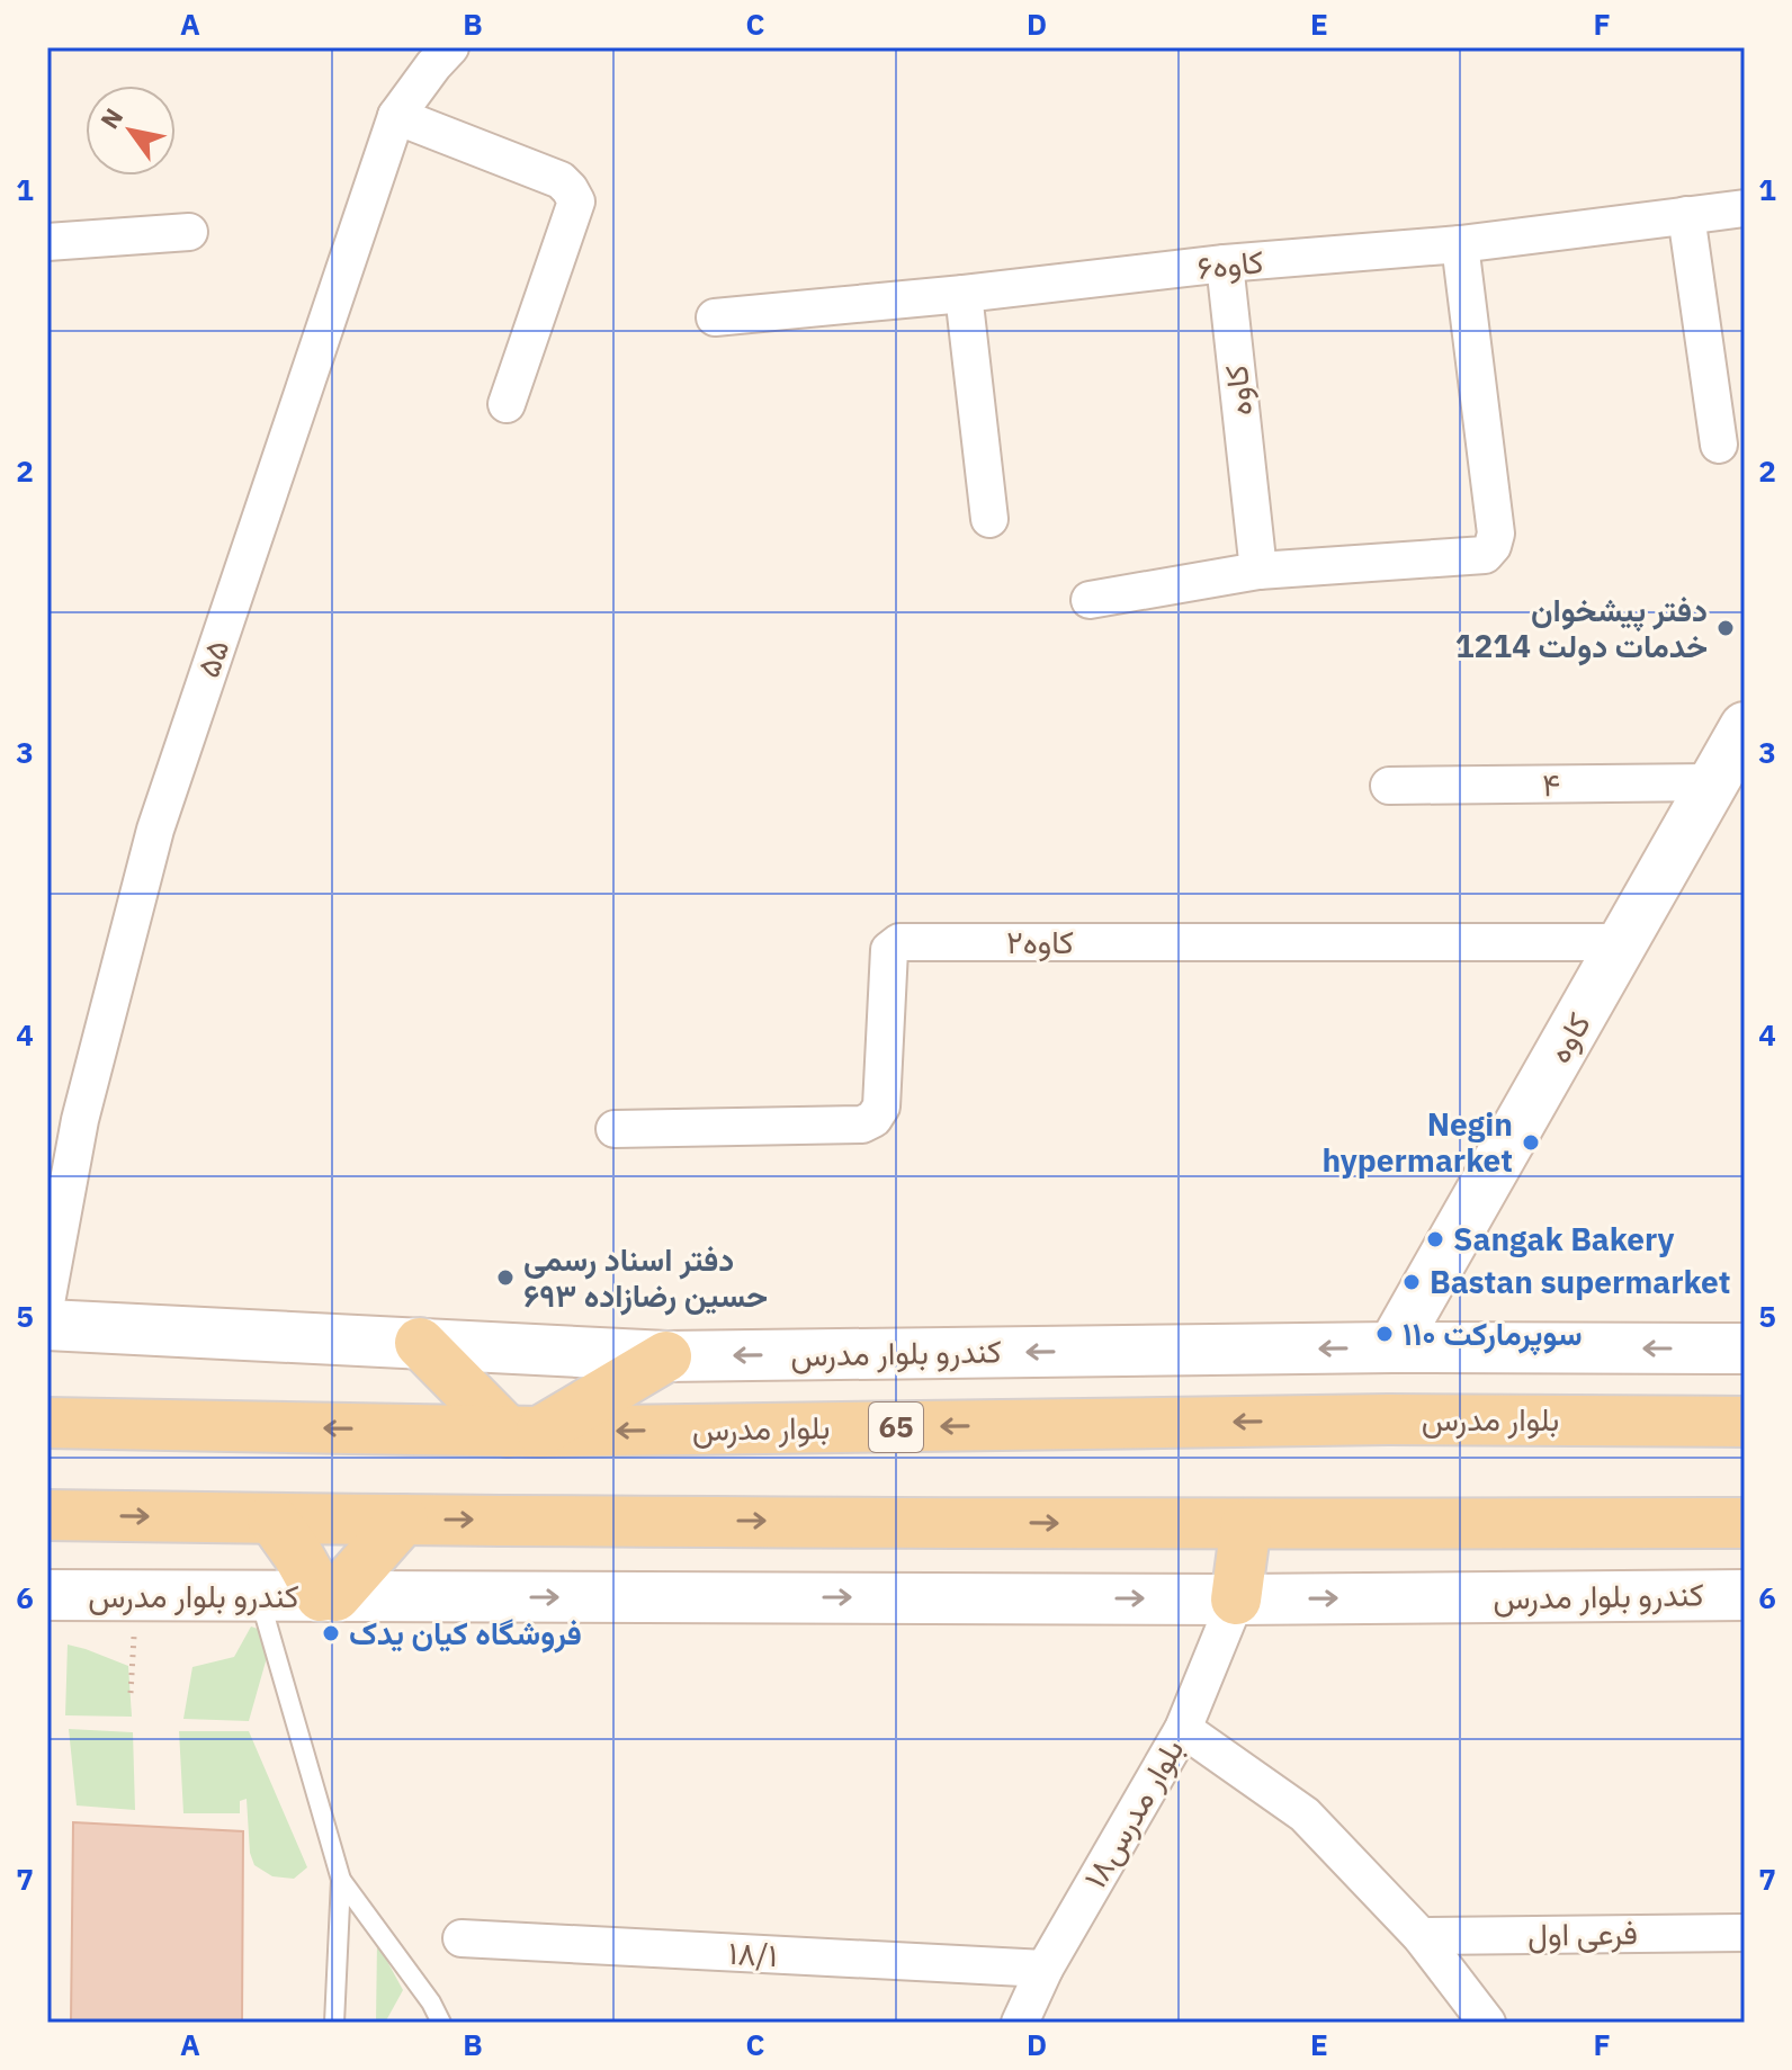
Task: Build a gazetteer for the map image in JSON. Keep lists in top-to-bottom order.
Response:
{
  "streets": {
    "main road": [
      "کاوه",
      "کندرو بلوار مدرس",
      "بلوار مدرس",
      "65"
    ],
    "street": [
      "کاوه۶",
      "۵۵",
      "۴",
      "کاوه۲",
      "بلوار مدرس۱۸",
      "فرعی اول",
      "۱۸/۱"
    ]
  },
  "crossings": [
    ["کاوه۶", "کاوه"],
    ["کاوه", "۴"],
    ["کاوه", "کاوه۲"],
    ["کاوه", "کندرو بلوار مدرس"],
    ["کندرو بلوار مدرس", "بلوار مدرس۱۸"],
    ["بلوار مدرس۱۸", "۱۸/۱"]
  ],
  "places": [
    "دفتر پیشخوان خدمات دولت 1214",
    "Negin hypermarket",
    "Sangak Bakery",
    "دفتر اسناد رسمی ۶۹۳ حسین رضازاده",
    "Bastan supermarket",
    "سوپرمارکت ۱۱۰",
    "فروشگاه کیان یدک"
  ],
  "north": "top left",
  "grid": {
    "columns": [
      "A",
      "B",
      "C",
      "D",
      "E",
      "F"
    ],
    "rows": [
      "1",
      "2",
      "3",
      "4",
      "5",
      "6",
      "7"
    ]
  }
}
